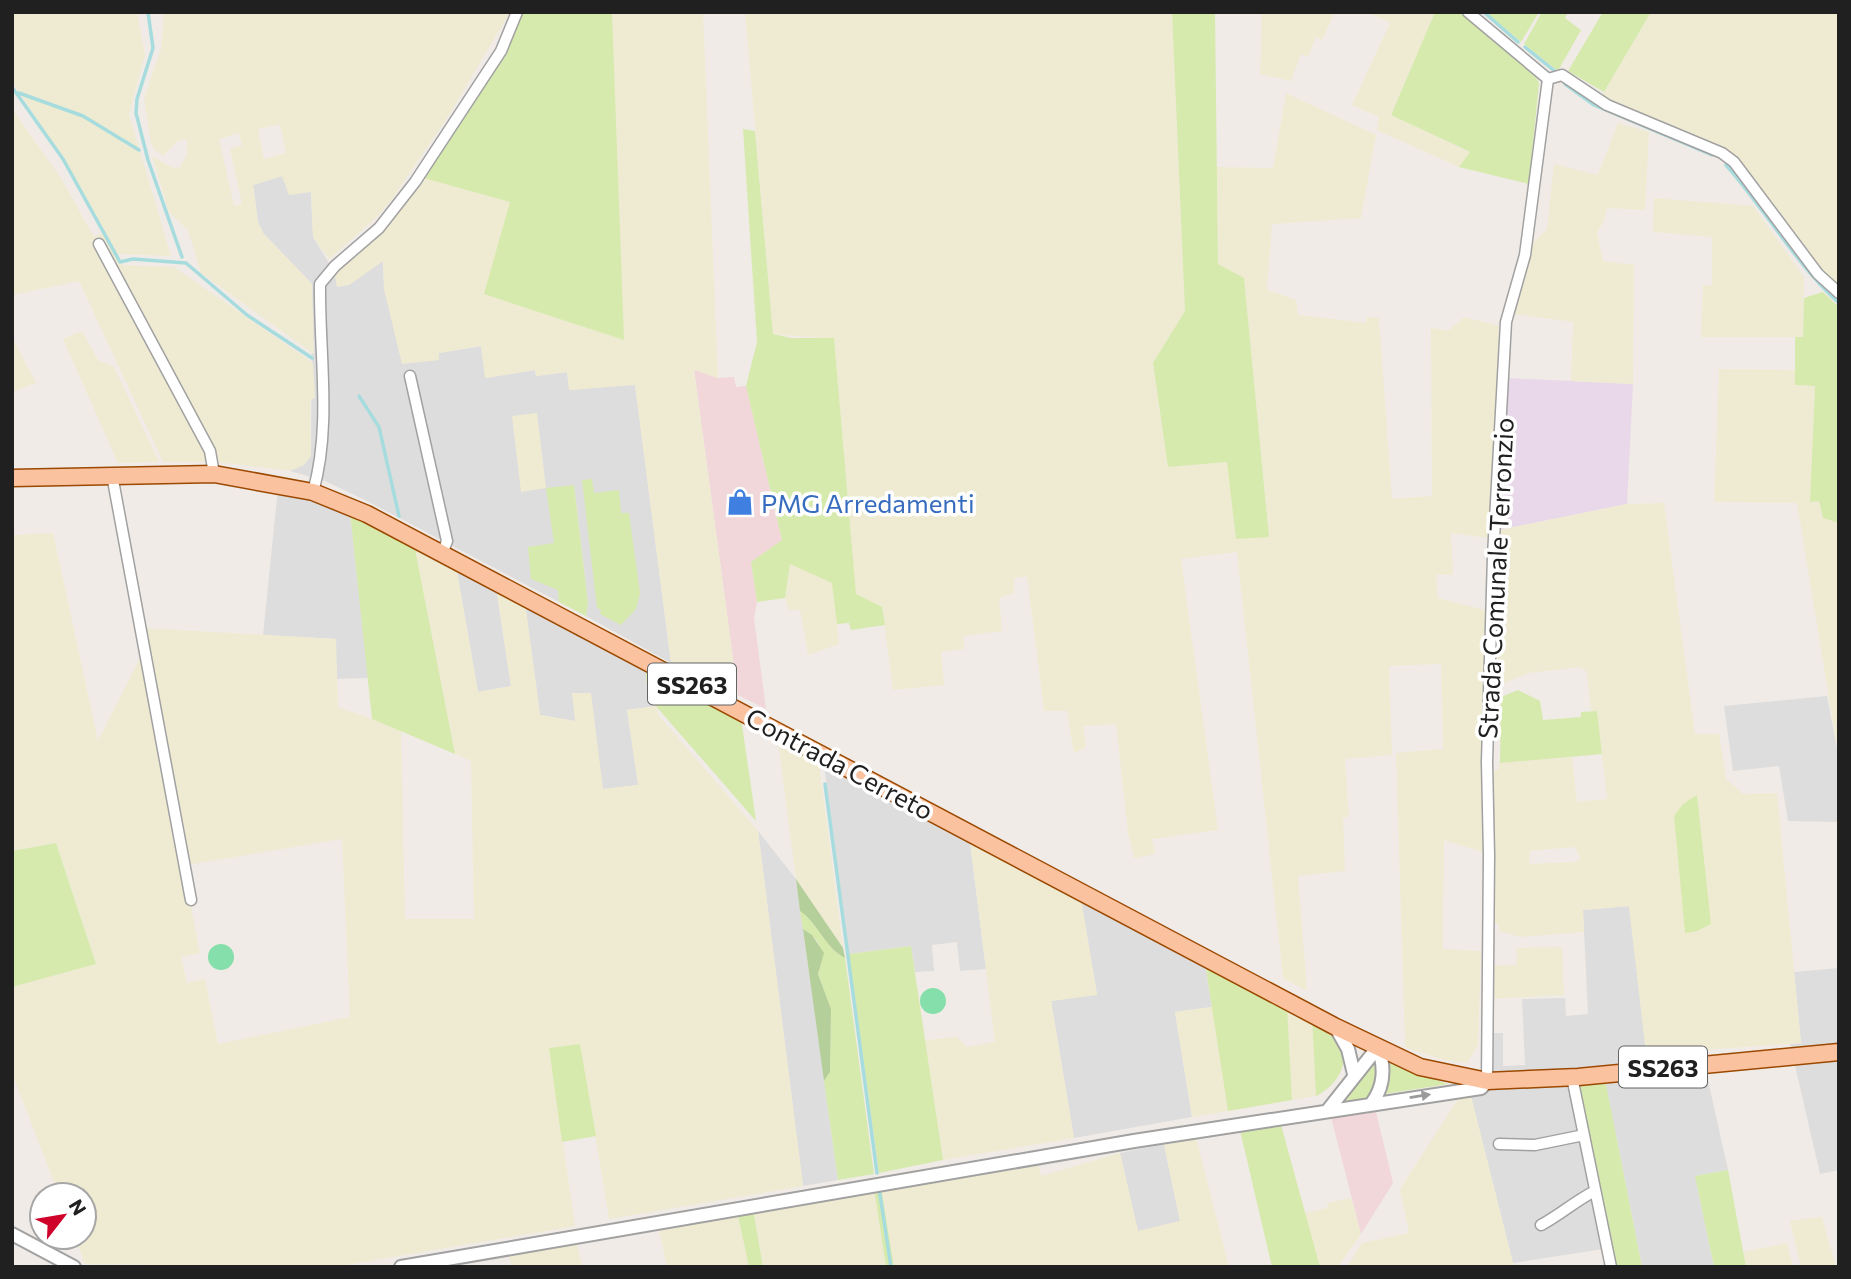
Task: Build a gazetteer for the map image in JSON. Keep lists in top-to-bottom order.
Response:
{
  "streets": {
    "main road": ["SS263", "Contrada Cerreto"],
    "street": ["Strada Comunale Terronzio"]
  },
  "crossings": [
    ["Strada Comunale Terronzio", "SS263"],
    ["SS263", "Contrada Cerreto"]
  ],
  "places": {
    "shop": ["PMG Arredamenti"]
  },
  "north": "top right"
}
